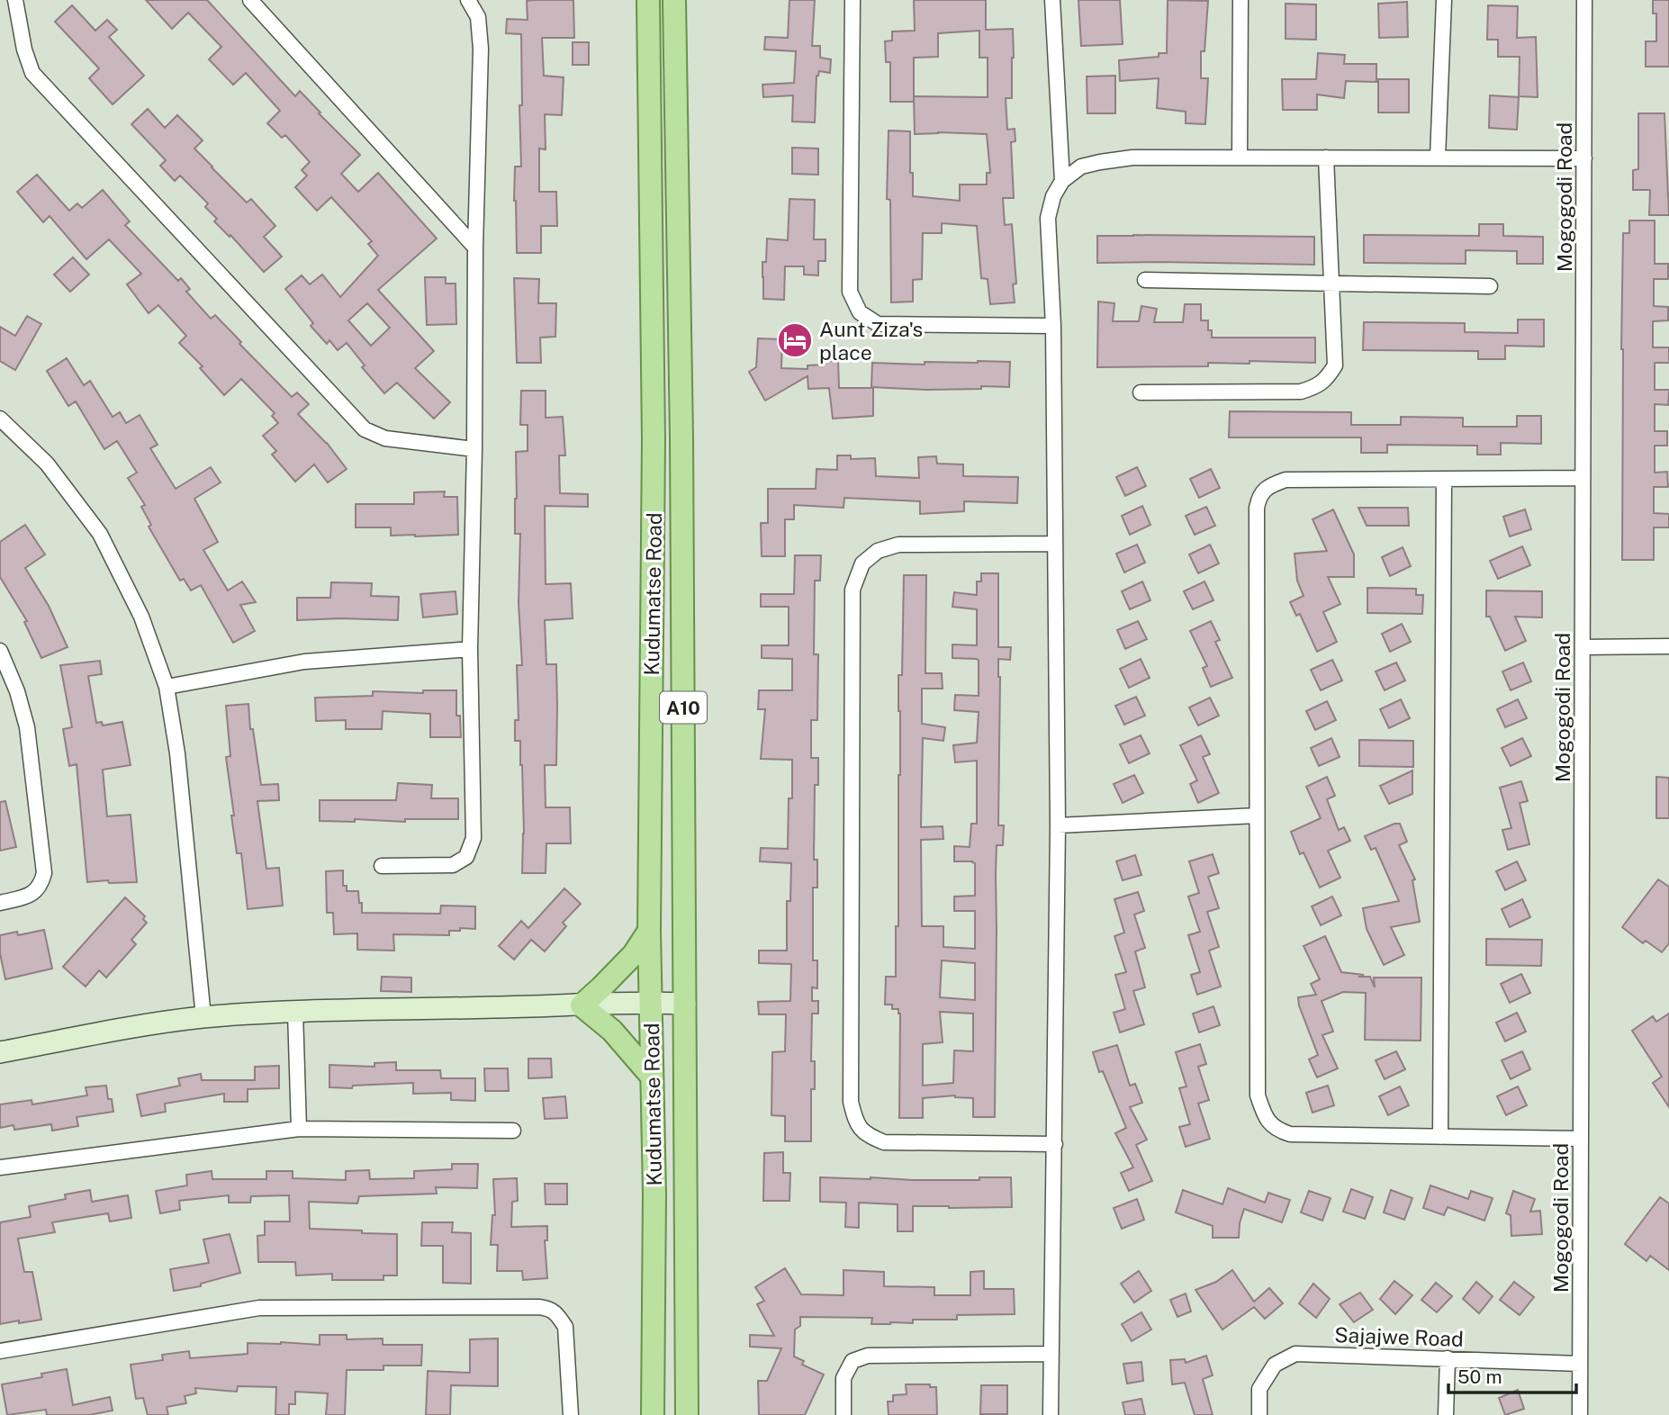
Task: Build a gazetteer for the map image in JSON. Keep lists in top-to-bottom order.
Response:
{
  "streets": {
    "main road": ["Kudumatse Road", "A10"],
    "street": ["Mogogodi Road", "Sajajwe Road"]
  },
  "crossings": [
    ["Mogogodi Road", "Sajajwe Road"]
  ],
  "places": {
    "hotel": ["Aunt Ziza's place"]
  },
  "scale_bar": "50 m"
}
